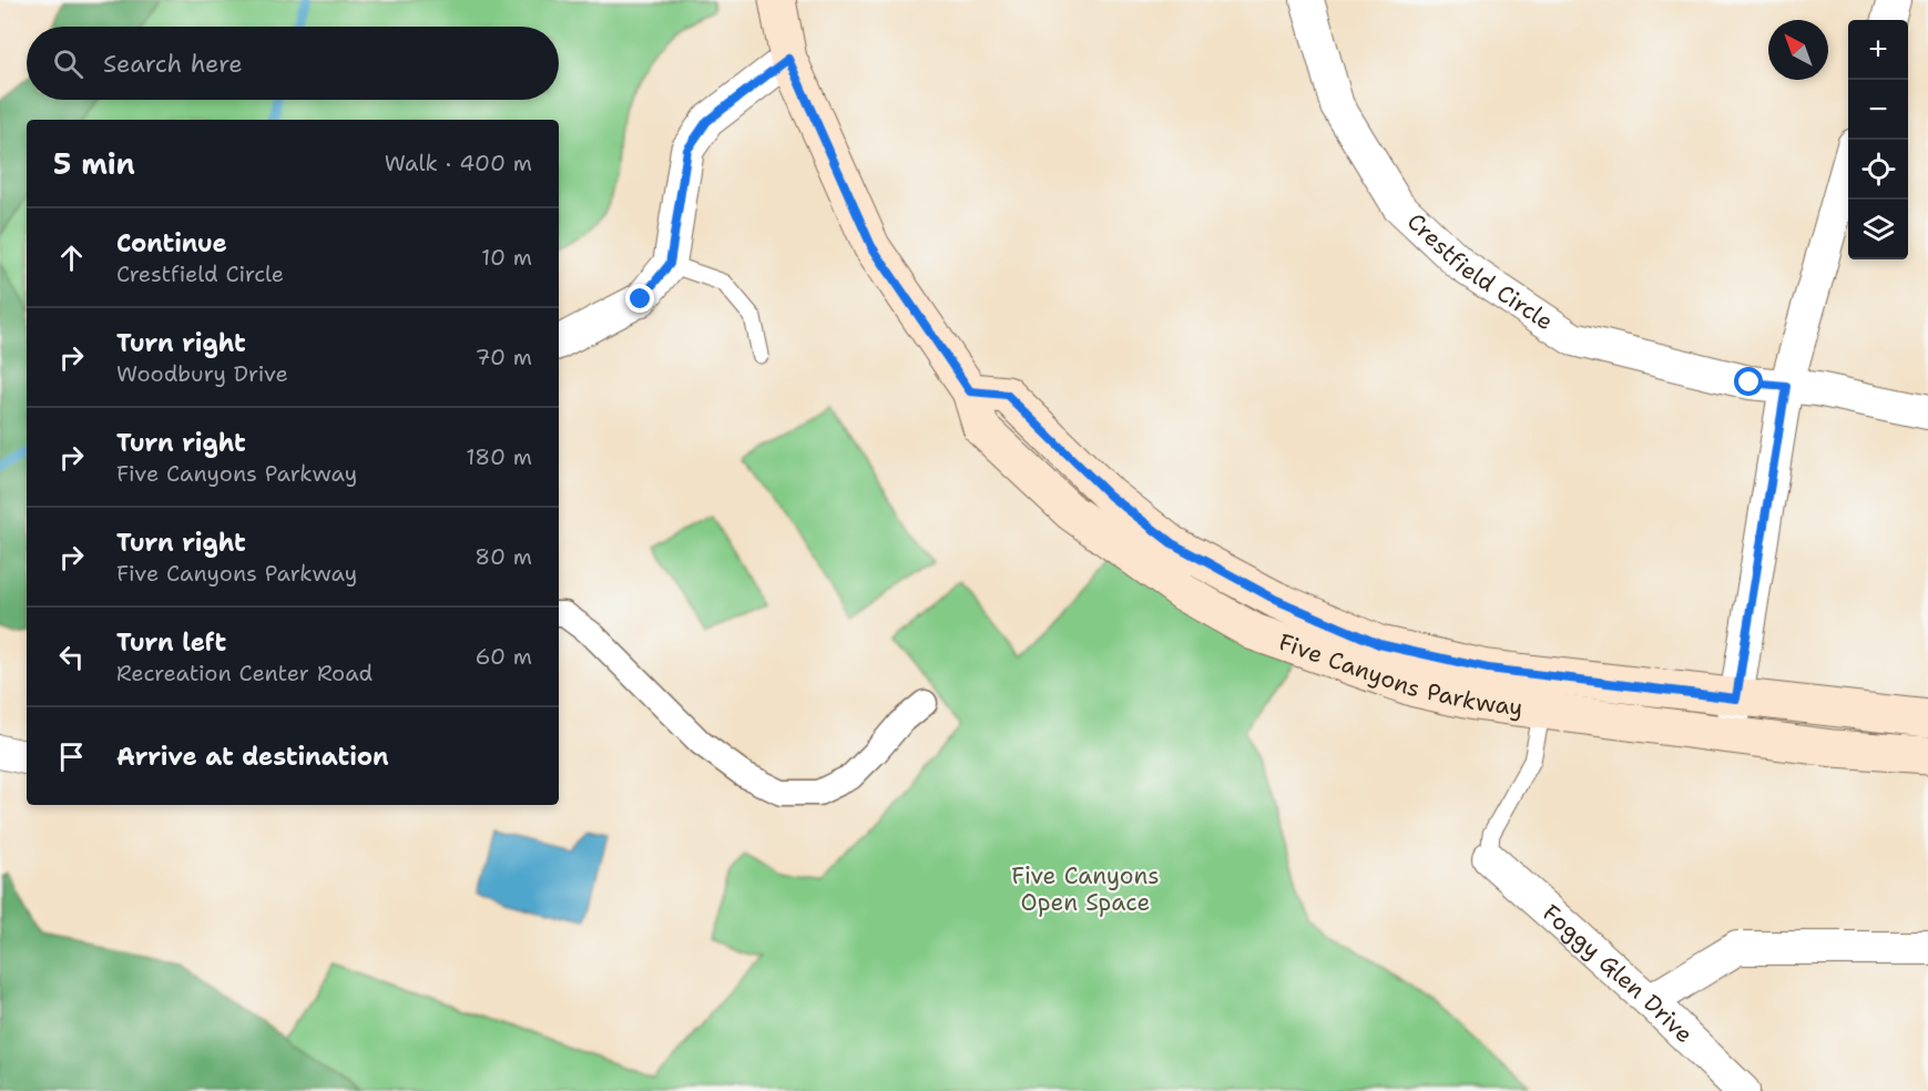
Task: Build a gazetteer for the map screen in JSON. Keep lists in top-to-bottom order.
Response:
{
  "streets": {
    "main road": ["Five Canyons Parkway"],
    "street": ["Crestfield Circle", "Foggy Glen Drive"]
  },
  "parks": ["Five Canyons Open Space"],
  "north": "top left",
  "page": {
    "map_buttons": ["+", "−"],
    "search": "Search here",
    "heading": ["5 min", "Walk · 400 m"],
    "list": [
      ["Continue", "Crestfield Circle", "10 m"],
      ["Turn right", "Woodbury Drive", "70 m"],
      ["Turn right", "Five Canyons Parkway", "180 m"],
      ["Turn right", "Five Canyons Parkway", "80 m"],
      ["Turn left", "Recreation Center Road", "60 m"],
      "Arrive at destination"
    ]
  }
}
